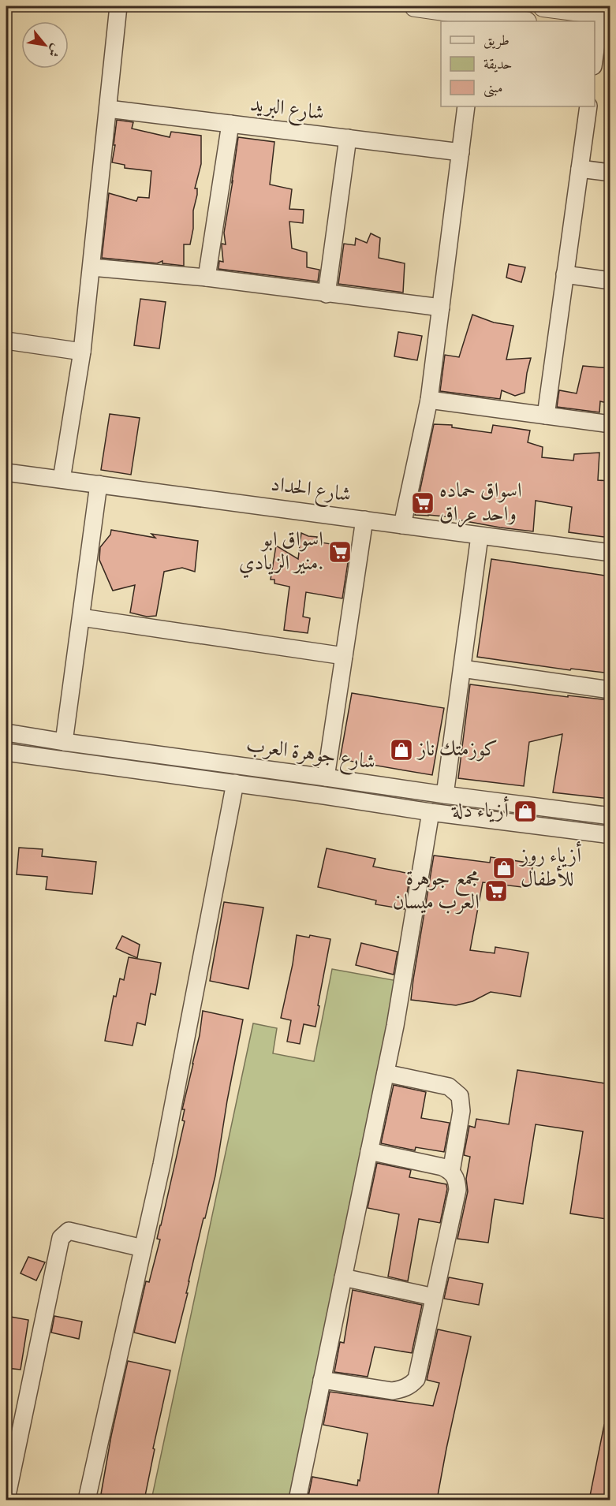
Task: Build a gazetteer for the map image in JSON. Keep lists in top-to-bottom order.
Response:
{
  "streets": {
    "street": ["شارع البريد", "شارع الحداد", "شارع جوهرة العرب"]
  },
  "places": {
    "supermarket": ["اسواق حماده واحد عراق", "اسواق ابو منير الزيادي.", "مجمع جوهرة العرب ميسان"],
    "shop": ["كوزمتك ناز", "أزياء دلة", "أزياء روز للأطفال"]
  },
  "legend": ["طريق", "حديقة", "مبنى"],
  "north": "bottom right"
}
